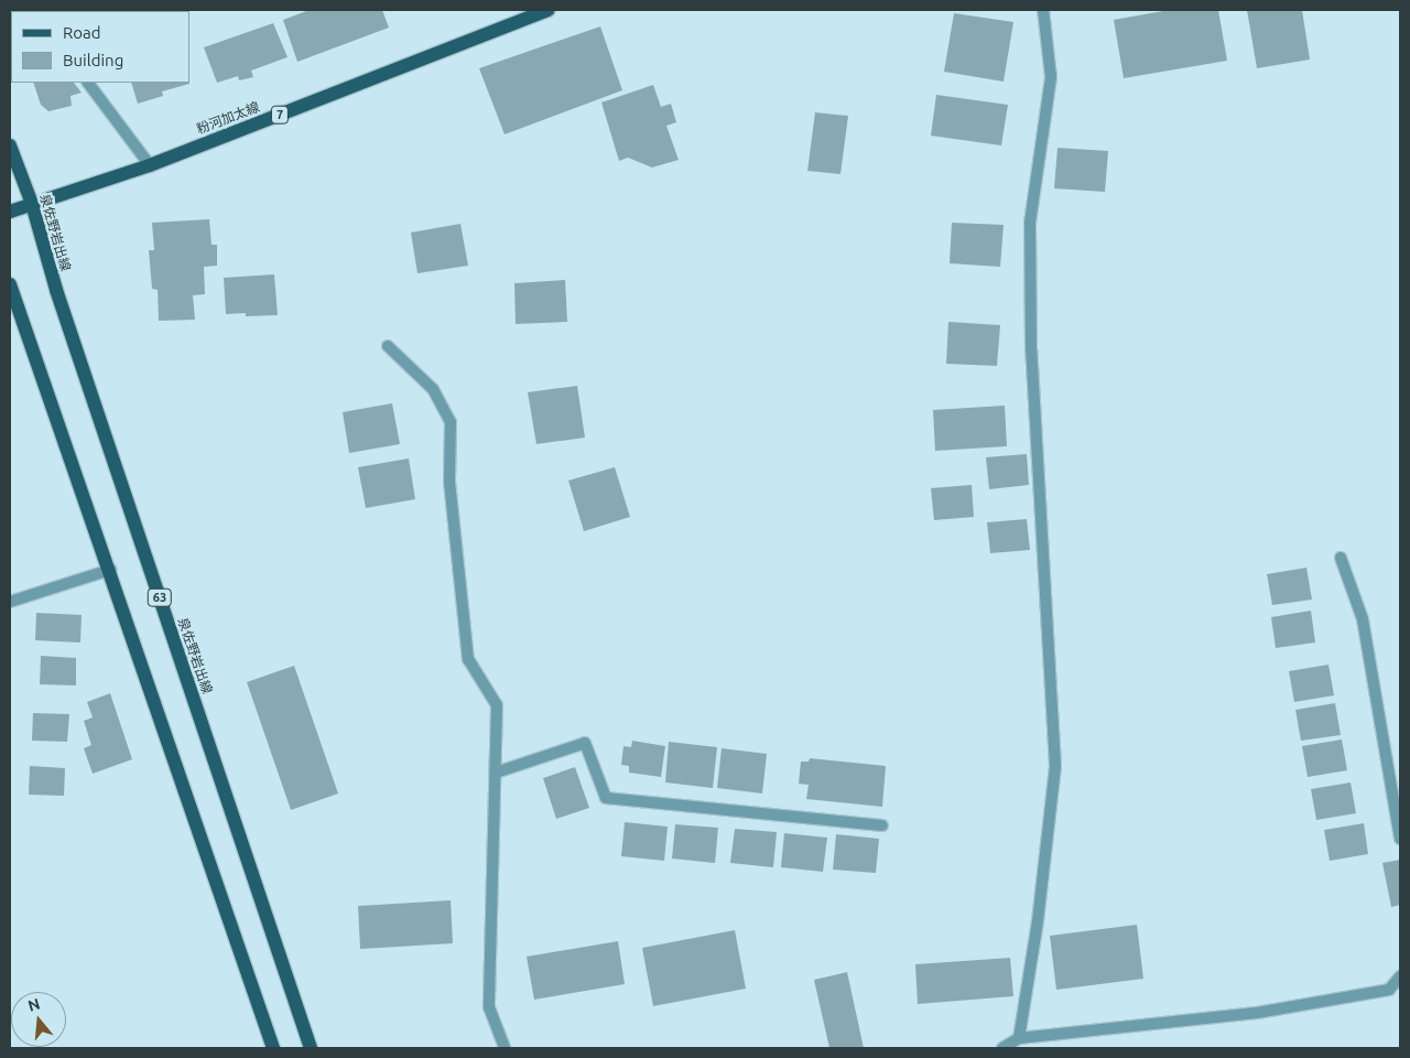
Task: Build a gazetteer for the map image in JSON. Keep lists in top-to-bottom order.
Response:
{
  "streets": {
    "main road": [
      "7",
      "粉河加太線",
      "泉佐野岩出線",
      "63"
    ]
  },
  "crossings": [
    ["粉河加太線", "泉佐野岩出線"]
  ],
  "legend": ["Road", "Building"],
  "north": "top"
}
